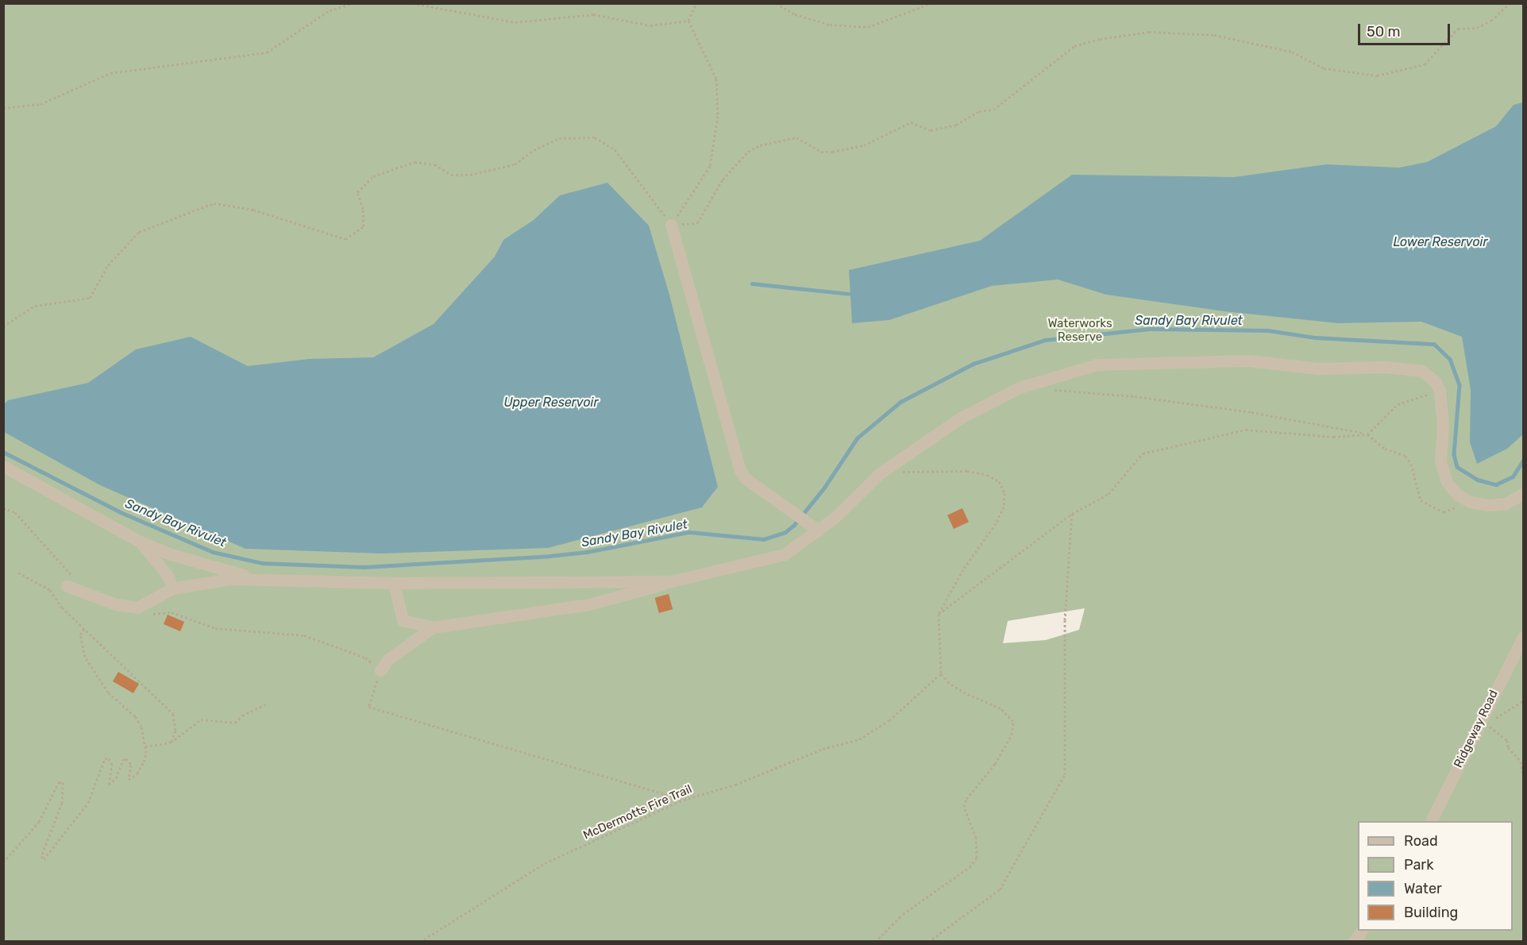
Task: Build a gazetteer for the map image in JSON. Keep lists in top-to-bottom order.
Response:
{
  "streets": {
    "street": ["Ridgeway Road"],
    "path": ["McDermotts Fire Trail"]
  },
  "water": ["Lower Reservoir", "Sandy Bay Rivulet", "Upper Reservoir"],
  "parks": ["Waterworks Reserve"],
  "legend": [
    "Road",
    "Park",
    "Water",
    "Building"
  ],
  "scale_bar": "50 m"
}
